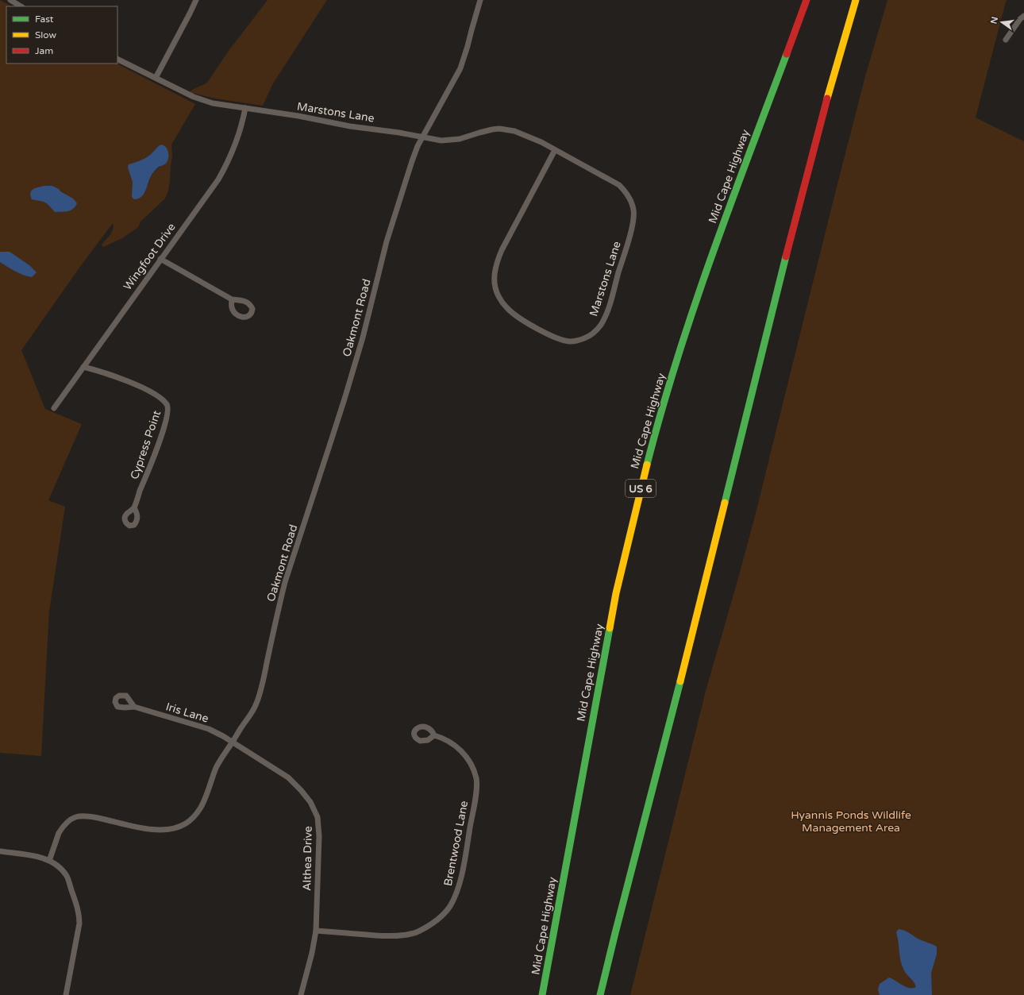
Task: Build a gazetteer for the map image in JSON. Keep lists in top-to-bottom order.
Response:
{
  "streets": {
    "highway": ["Mid Cape Highway", "US 6"],
    "street": [
      "Marstons Lane",
      "Wingfoot Drive",
      "Oakmont Road",
      "Cypress Point",
      "Iris Lane",
      "Brentwood Lane",
      "Althea Drive"
    ]
  },
  "crossings": [
    ["Marstons Lane", "Wingfoot Drive"],
    ["Marstons Lane", "Oakmont Road"],
    ["Wingfoot Drive", "Cypress Point"],
    ["Oakmont Road", "Iris Lane"],
    ["Oakmont Road", "Althea Drive"],
    ["Iris Lane", "Althea Drive"],
    ["Brentwood Lane", "Althea Drive"]
  ],
  "parks": ["Hyannis Ponds Wildlife Management Area"],
  "legend": ["Fast", "Slow", "Jam"],
  "north": "left"
}
